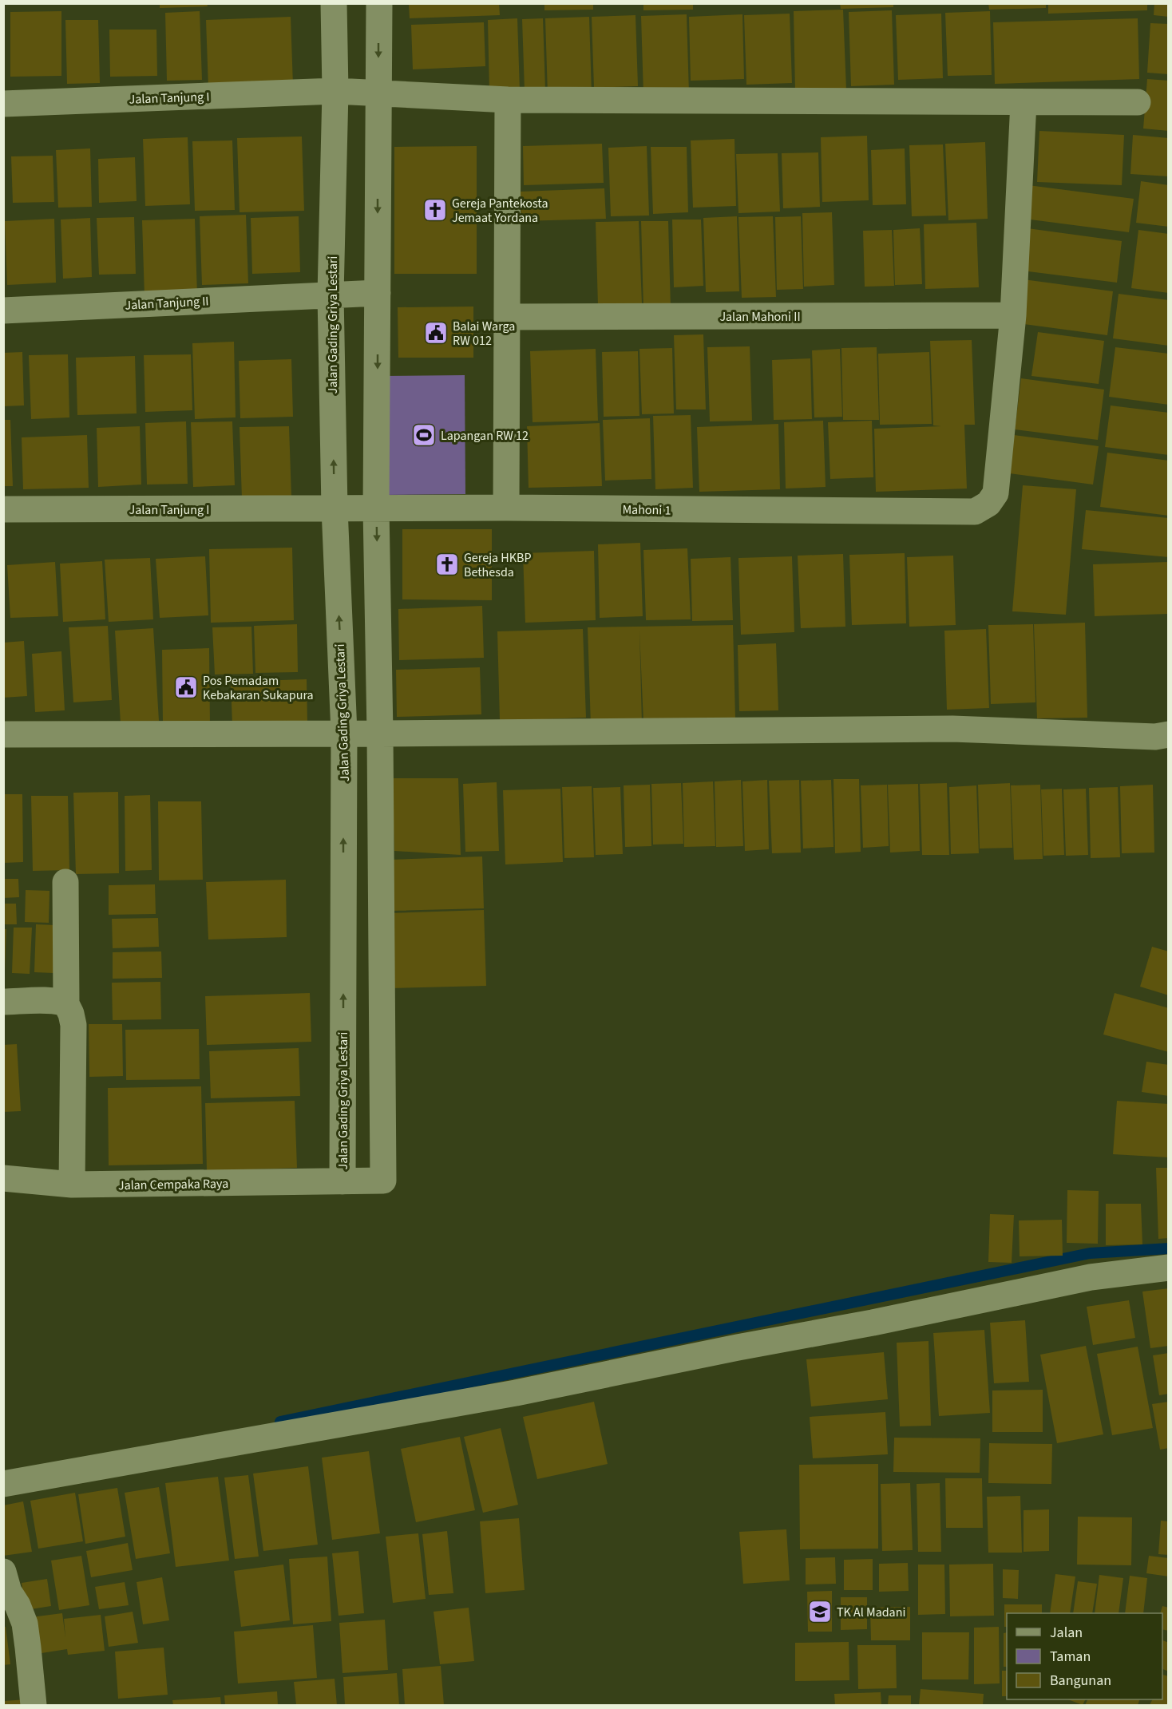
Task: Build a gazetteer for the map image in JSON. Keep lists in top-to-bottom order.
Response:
{
  "streets": {
    "street": [
      "Jalan Tanjung I",
      "Jalan Tanjung II",
      "Jalan Mahoni II",
      "Jalan Gading Griya Lestari",
      "Mahoni 1",
      "Jalan Cempaka Raya"
    ]
  },
  "crossings": [
    ["Jalan Tanjung I", "Jalan Gading Griya Lestari"],
    ["Jalan Tanjung I", "Mahoni 1"],
    ["Jalan Tanjung II", "Jalan Gading Griya Lestari"],
    ["Jalan Mahoni II", "Mahoni 1"],
    ["Jalan Gading Griya Lestari", "Mahoni 1"],
    ["Jalan Gading Griya Lestari", "Jalan Cempaka Raya"]
  ],
  "places": {
    "church": ["Gereja Pantekosta Jemaat Yordana", "Gereja HKBP Bethesda"],
    "public building": ["Balai Warga RW 012", "Pos Pemadam Kebakaran Sukapura"],
    "sports": ["Lapangan RW 12"],
    "school or university": ["TK Al Madani"]
  },
  "legend": ["Jalan", "Taman", "Bangunan"]
}
